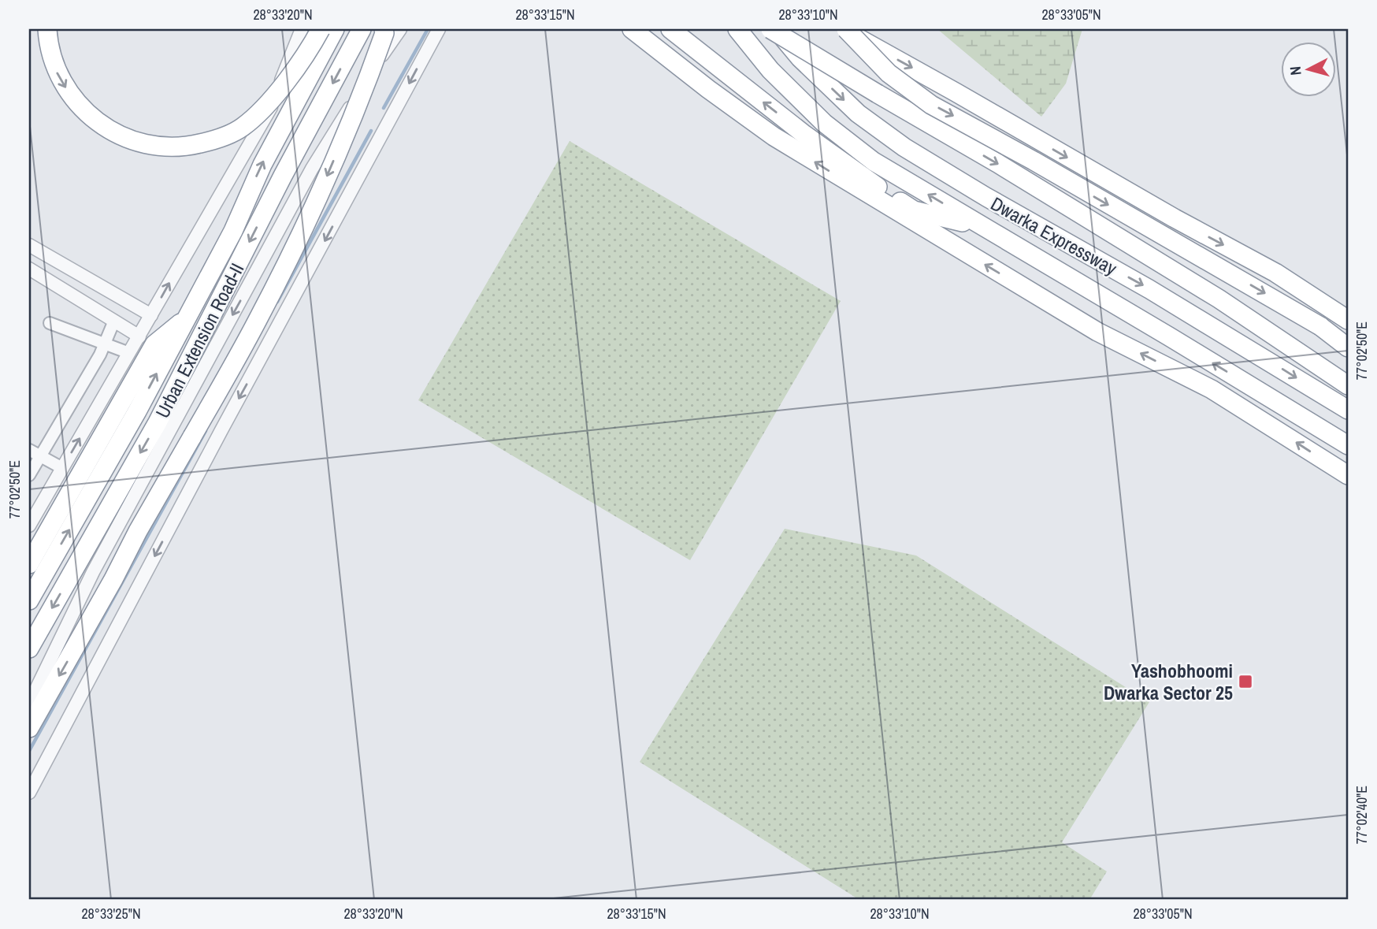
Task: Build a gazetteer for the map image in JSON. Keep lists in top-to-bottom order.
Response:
{
  "streets": {
    "highway": ["Dwarka Expressway", "Urban Extension Road-II"]
  },
  "places": {
    "transit": ["Yashobhoomi Dwarka Sector 25"]
  },
  "north": "left",
  "coordinates": [
    "28°33'20\"N",
    "28°33'15\"N",
    "28°33'10\"N",
    "28°33'05\"N",
    "77°02'50\"E",
    "77°02'40\"E",
    "28°33'25\"N"
  ]
}
